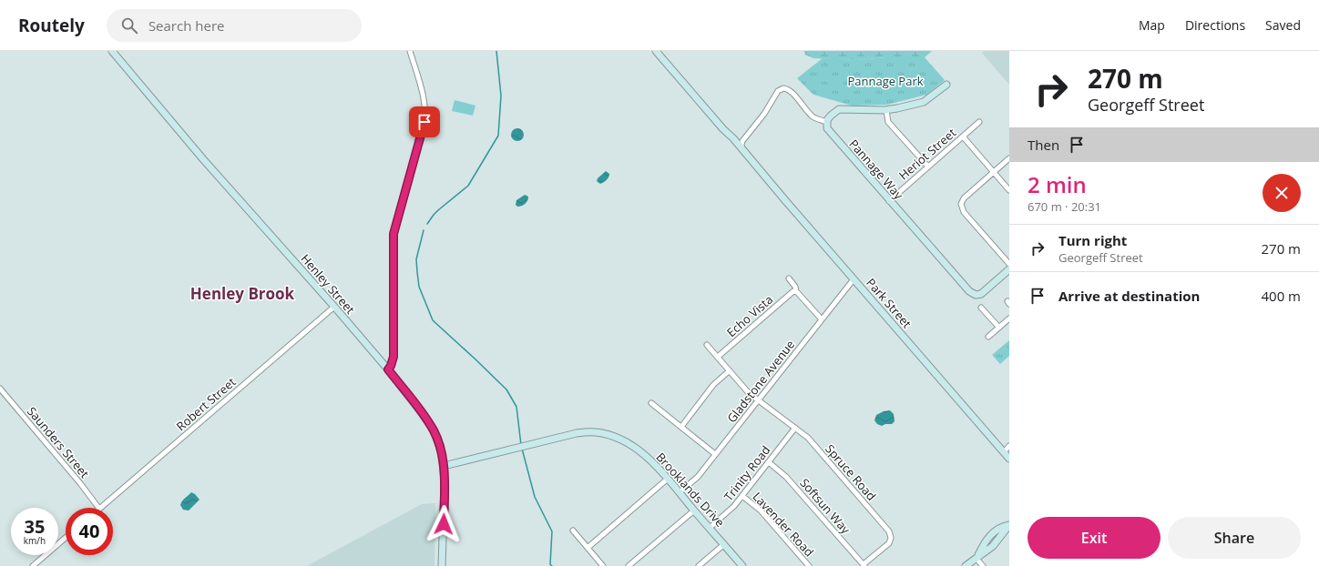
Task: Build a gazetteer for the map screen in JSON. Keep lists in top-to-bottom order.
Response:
{
  "streets": {
    "street": [
      "Heriot Street",
      "Pannage Way",
      "Henley Street",
      "Park Street",
      "Echo Vista",
      "Gladstone Avenue",
      "Robert Street",
      "Saunders Street",
      "Spruce Road",
      "Trinity Road",
      "Brooklands Drive",
      "Softsun Way",
      "Lavender Road"
    ]
  },
  "crossings": [
    ["Heriot Street", "Pannage Way"],
    ["Henley Street", "Robert Street"],
    ["Henley Street", "Brooklands Drive"],
    ["Park Street", "Gladstone Avenue"],
    ["Echo Vista", "Spruce Road"],
    ["Gladstone Avenue", "Spruce Road"],
    ["Gladstone Avenue", "Brooklands Drive"],
    ["Spruce Road", "Trinity Road"],
    ["Spruce Road", "Softsun Way"],
    ["Trinity Road", "Brooklands Drive"],
    ["Trinity Road", "Softsun Way"],
    ["Trinity Road", "Lavender Road"]
  ],
  "districts": ["Henley Brook"],
  "parks": ["Pannage Park"],
  "page": {
    "header": "Routely",
    "search": "Search here",
    "nav": ["Map", "Directions", "Saved"],
    "turn": ["270 m", "Georgeff Street"],
    "then": "Then",
    "heading": ["2 min", "670 m · 20:31"],
    "list": [
      {
        "name": "Turn right",
        "note": "Georgeff Street",
        "value": "270 m"
      },
      {
        "name": "Arrive at destination",
        "value": "400 m"
      }
    ],
    "speed": "35 km/h",
    "limit": "40",
    "buttons": ["Exit", "Share"]
  }
}
